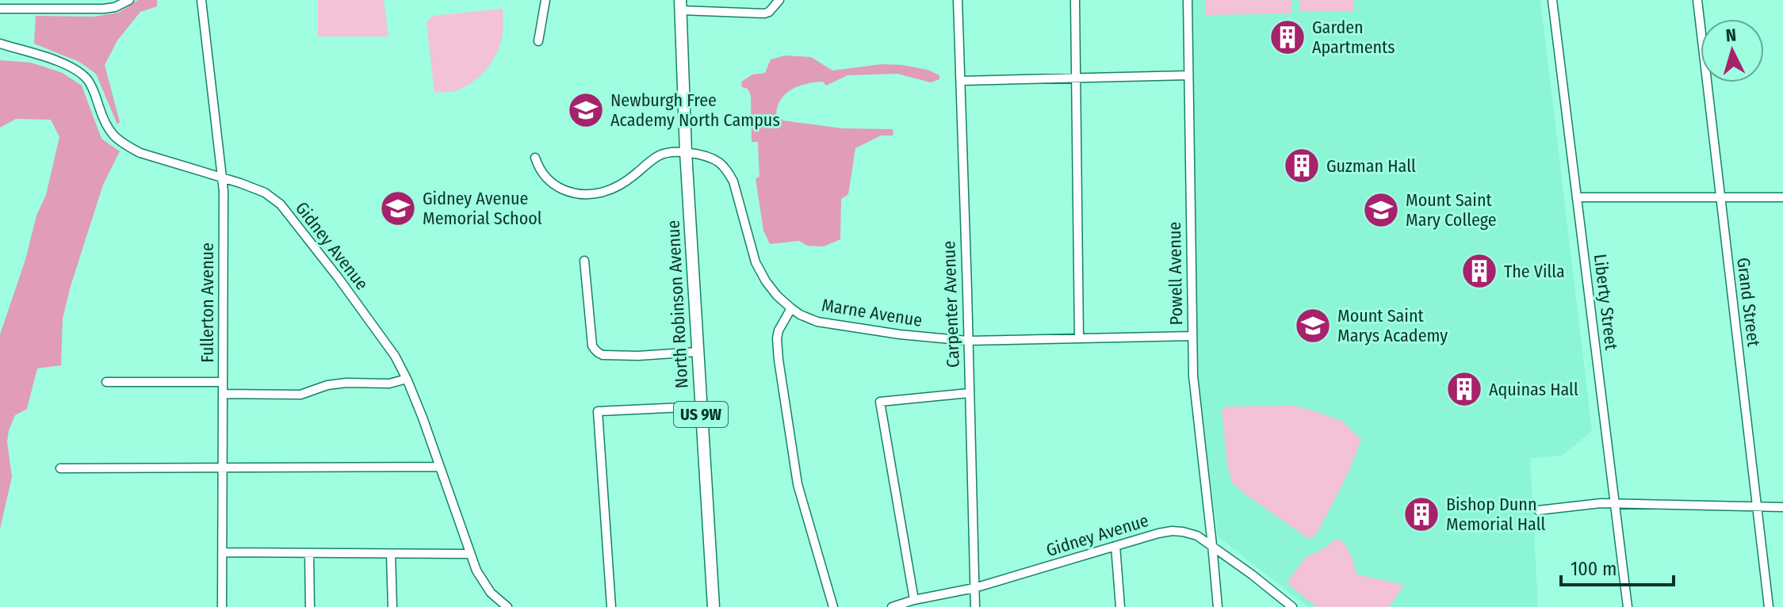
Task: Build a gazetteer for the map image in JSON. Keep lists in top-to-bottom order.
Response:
{
  "streets": {
    "highway": ["North Robinson Avenue", "US 9W"],
    "street": [
      "Gidney Avenue",
      "Powell Avenue",
      "Liberty Street",
      "Grand Street",
      "Fullerton Avenue",
      "Carpenter Avenue",
      "Marne Avenue"
    ]
  },
  "crossings": [
    ["Gidney Avenue", "Powell Avenue"],
    ["Gidney Avenue", "Fullerton Avenue"],
    ["Gidney Avenue", "Carpenter Avenue"],
    ["Powell Avenue", "Marne Avenue"],
    ["North Robinson Avenue", "Marne Avenue"],
    ["Carpenter Avenue", "Marne Avenue"]
  ],
  "places": {
    "building": [
      "Garden Apartments",
      "Guzman Hall",
      "The Villa",
      "Aquinas Hall",
      "Bishop Dunn Memorial Hall"
    ],
    "school or university": [
      "Newburgh Free Academy North Campus",
      "Gidney Avenue Memorial School",
      "Mount Saint Mary College",
      "Mount Saint Marys Academy"
    ]
  },
  "scale_bar": "100 m",
  "north": "top"
}
